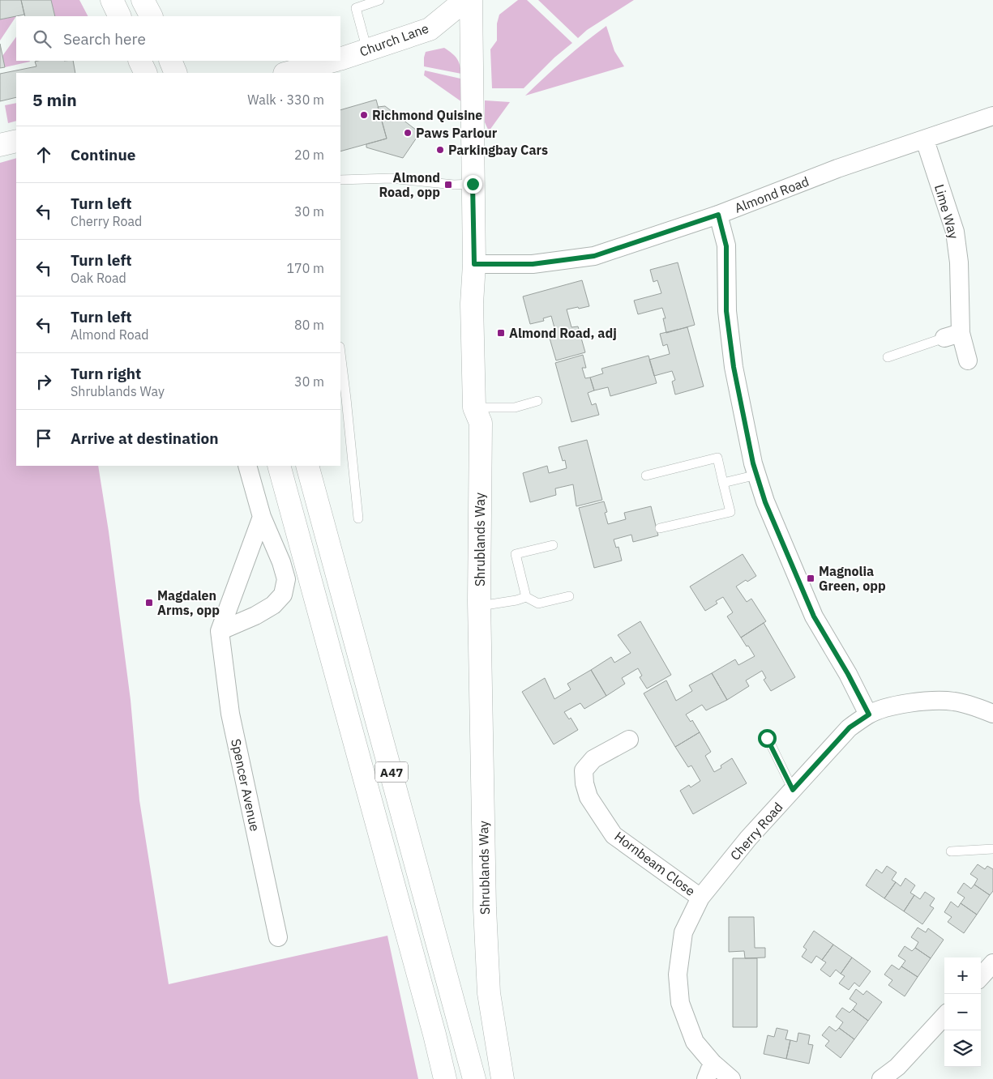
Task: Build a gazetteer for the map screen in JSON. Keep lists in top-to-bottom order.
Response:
{
  "streets": {
    "main road": ["Church Lane", "Shrublands Way", "A47"],
    "street": [
      "Almond Road",
      "Lime Way",
      "Spencer Avenue",
      "Cherry Road",
      "Hornbeam Close"
    ]
  },
  "crossings": [
    ["Almond Road", "Lime Way"],
    ["Almond Road", "Shrublands Way"],
    ["Cherry Road", "Hornbeam Close"]
  ],
  "places": {
    "other": ["Richmond Quisine", "Paws Parlour", "Parkingbay Cars"],
    "transit": [
      "Almond Road, opp",
      "Almond Road, adj",
      "Magnolia Green, opp",
      "Magdalen Arms, opp"
    ]
  },
  "page": {
    "search": "Search here",
    "heading": ["5 min", "Walk · 330 m"],
    "list": [
      ["Continue", "20 m"],
      ["Turn left", "Cherry Road", "30 m"],
      ["Turn left", "Oak Road", "170 m"],
      ["Turn left", "Almond Road", "80 m"],
      ["Turn right", "Shrublands Way", "30 m"],
      "Arrive at destination"
    ],
    "map_buttons": ["+", "−"]
  }
}
